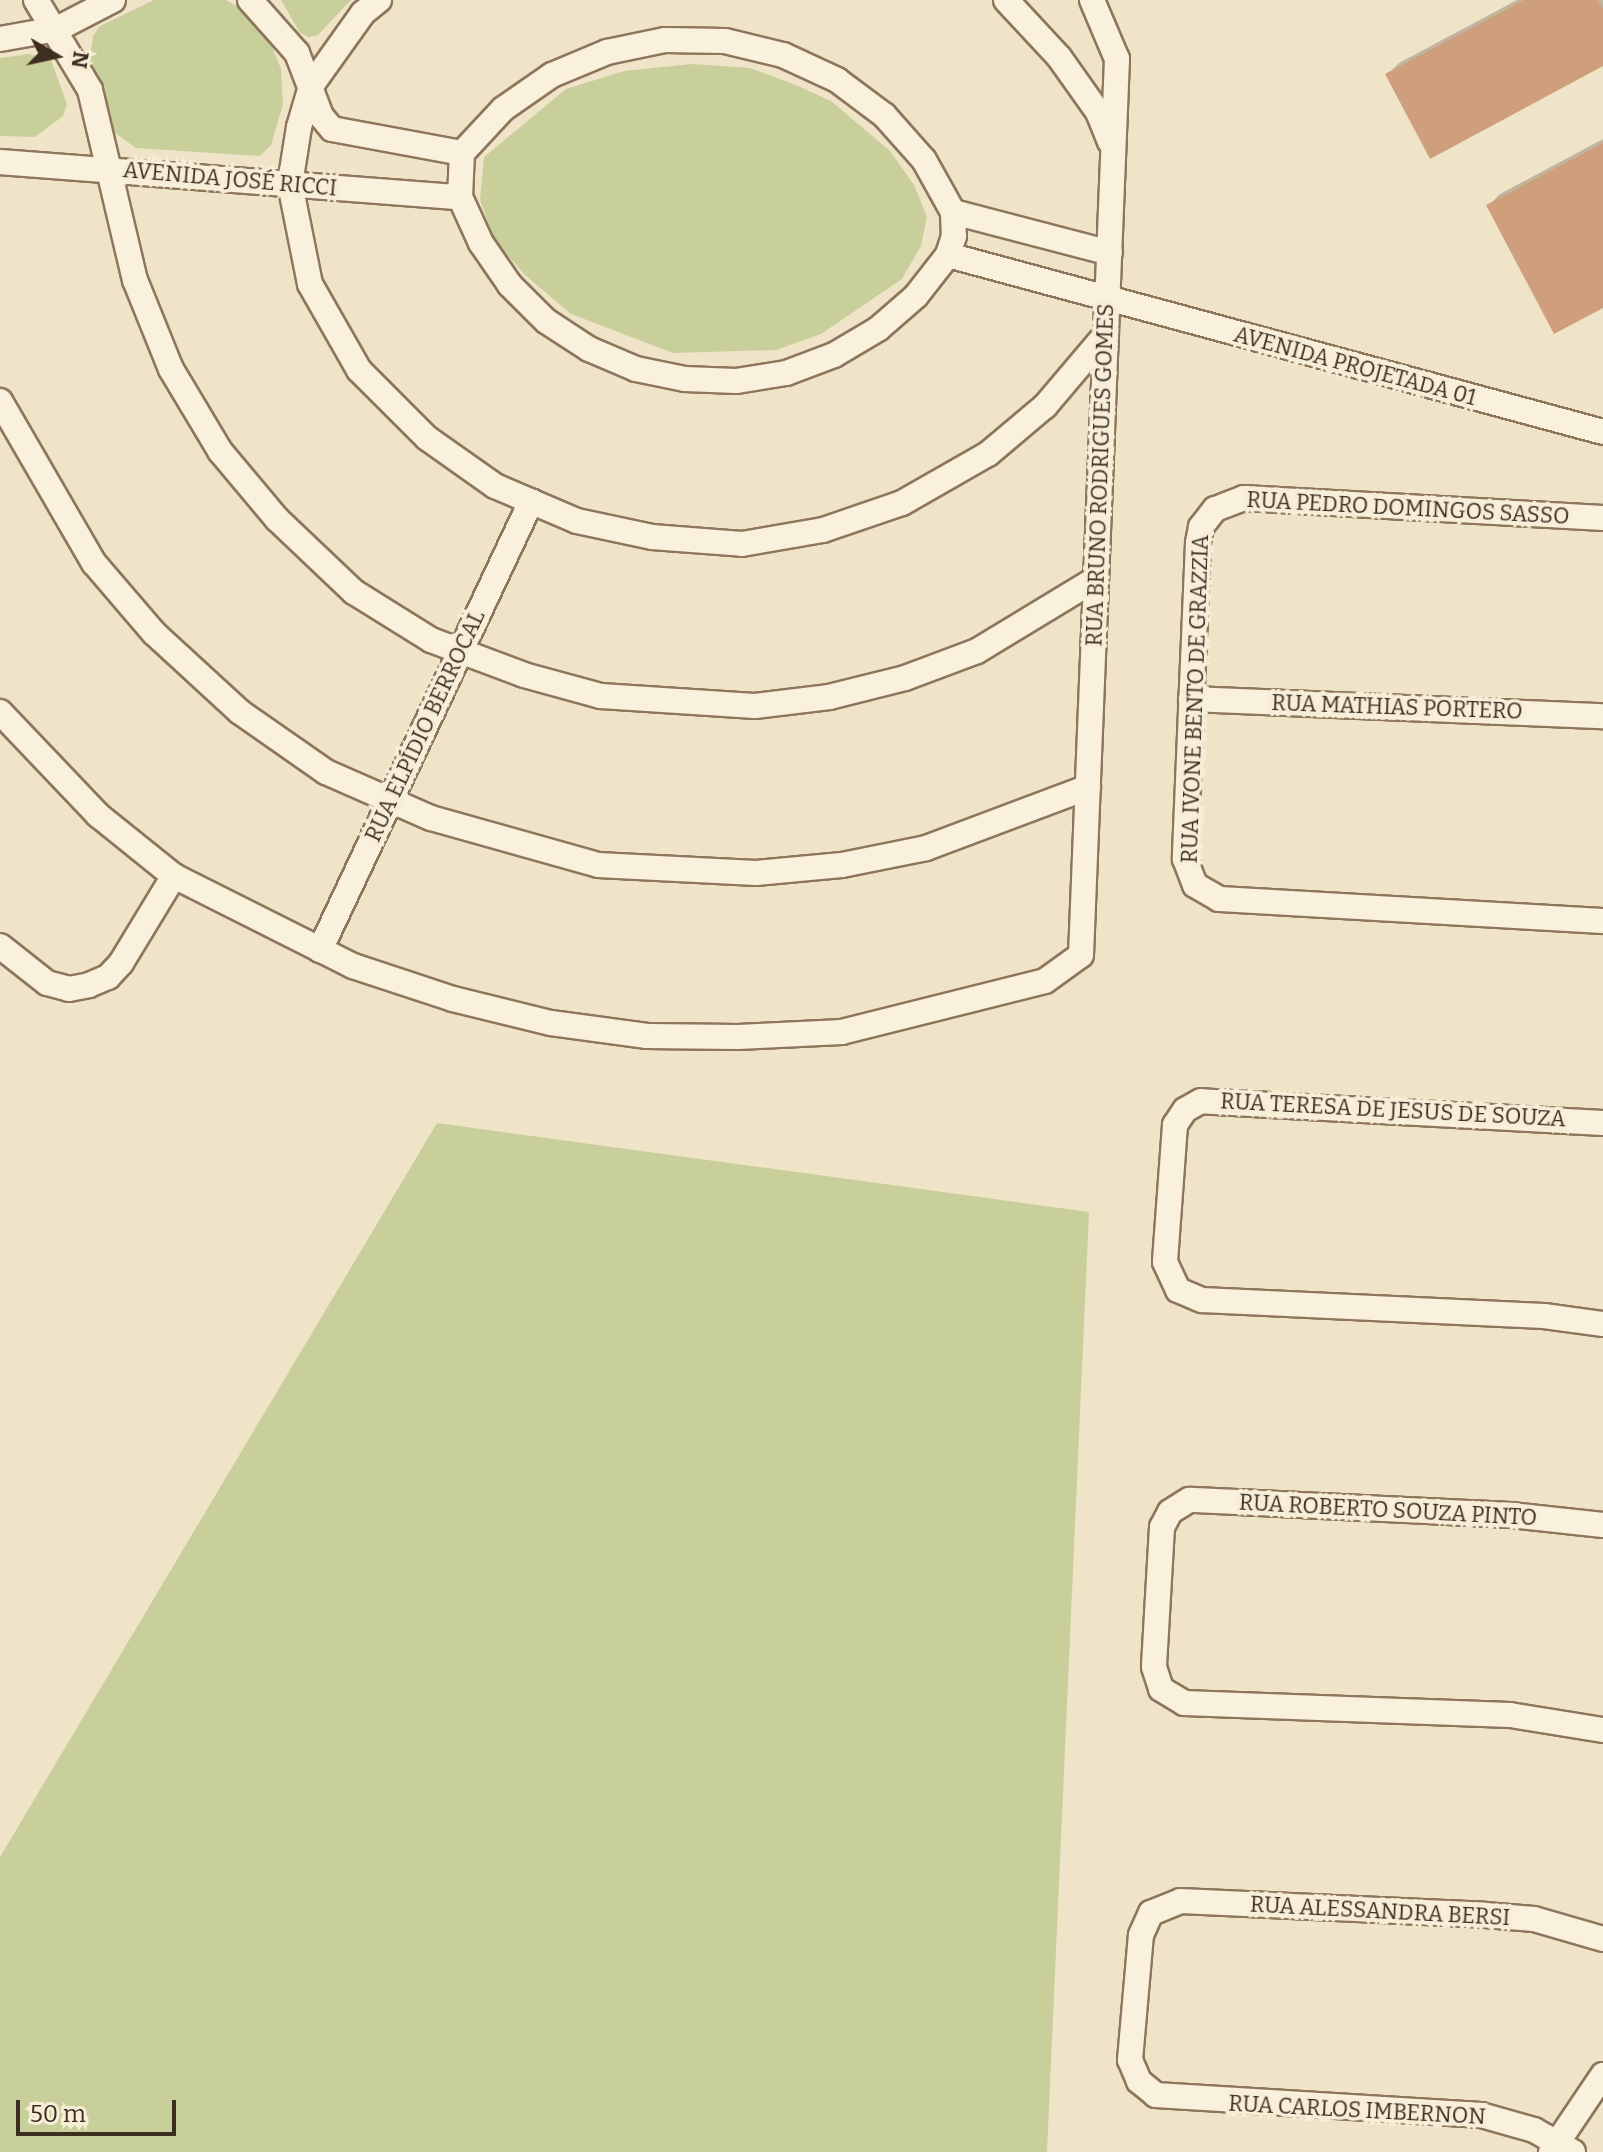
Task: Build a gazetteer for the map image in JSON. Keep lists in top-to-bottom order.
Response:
{
  "streets": {
    "street": [
      "AVENIDA JOSÉ RICCI",
      "AVENIDA PROJETADA 01",
      "RUA BRUNO RODRIGUES GOMES",
      "RUA PEDRO DOMINGOS SASSO",
      "RUA IVONE BENTO DE GRAZZIA",
      "RUA MATHIAS PORTERO",
      "RUA ELPÍDIO BERROCAL",
      "RUA TERESA DE JESUS DE SOUZA",
      "RUA ROBERTO SOUZA PINTO",
      "RUA ALESSANDRA BERSI",
      "RUA CARLOS IMBERNON"
    ]
  },
  "crossings": [
    ["AVENIDA PROJETADA 01", "RUA BRUNO RODRIGUES GOMES"],
    ["RUA BRUNO RODRIGUES GOMES", "RUA ELPÍDIO BERROCAL"],
    ["RUA PEDRO DOMINGOS SASSO", "RUA IVONE BENTO DE GRAZZIA"],
    ["RUA IVONE BENTO DE GRAZZIA", "RUA MATHIAS PORTERO"],
    ["RUA ALESSANDRA BERSI", "RUA CARLOS IMBERNON"]
  ],
  "scale_bar": "50 m",
  "north": "right"
}
